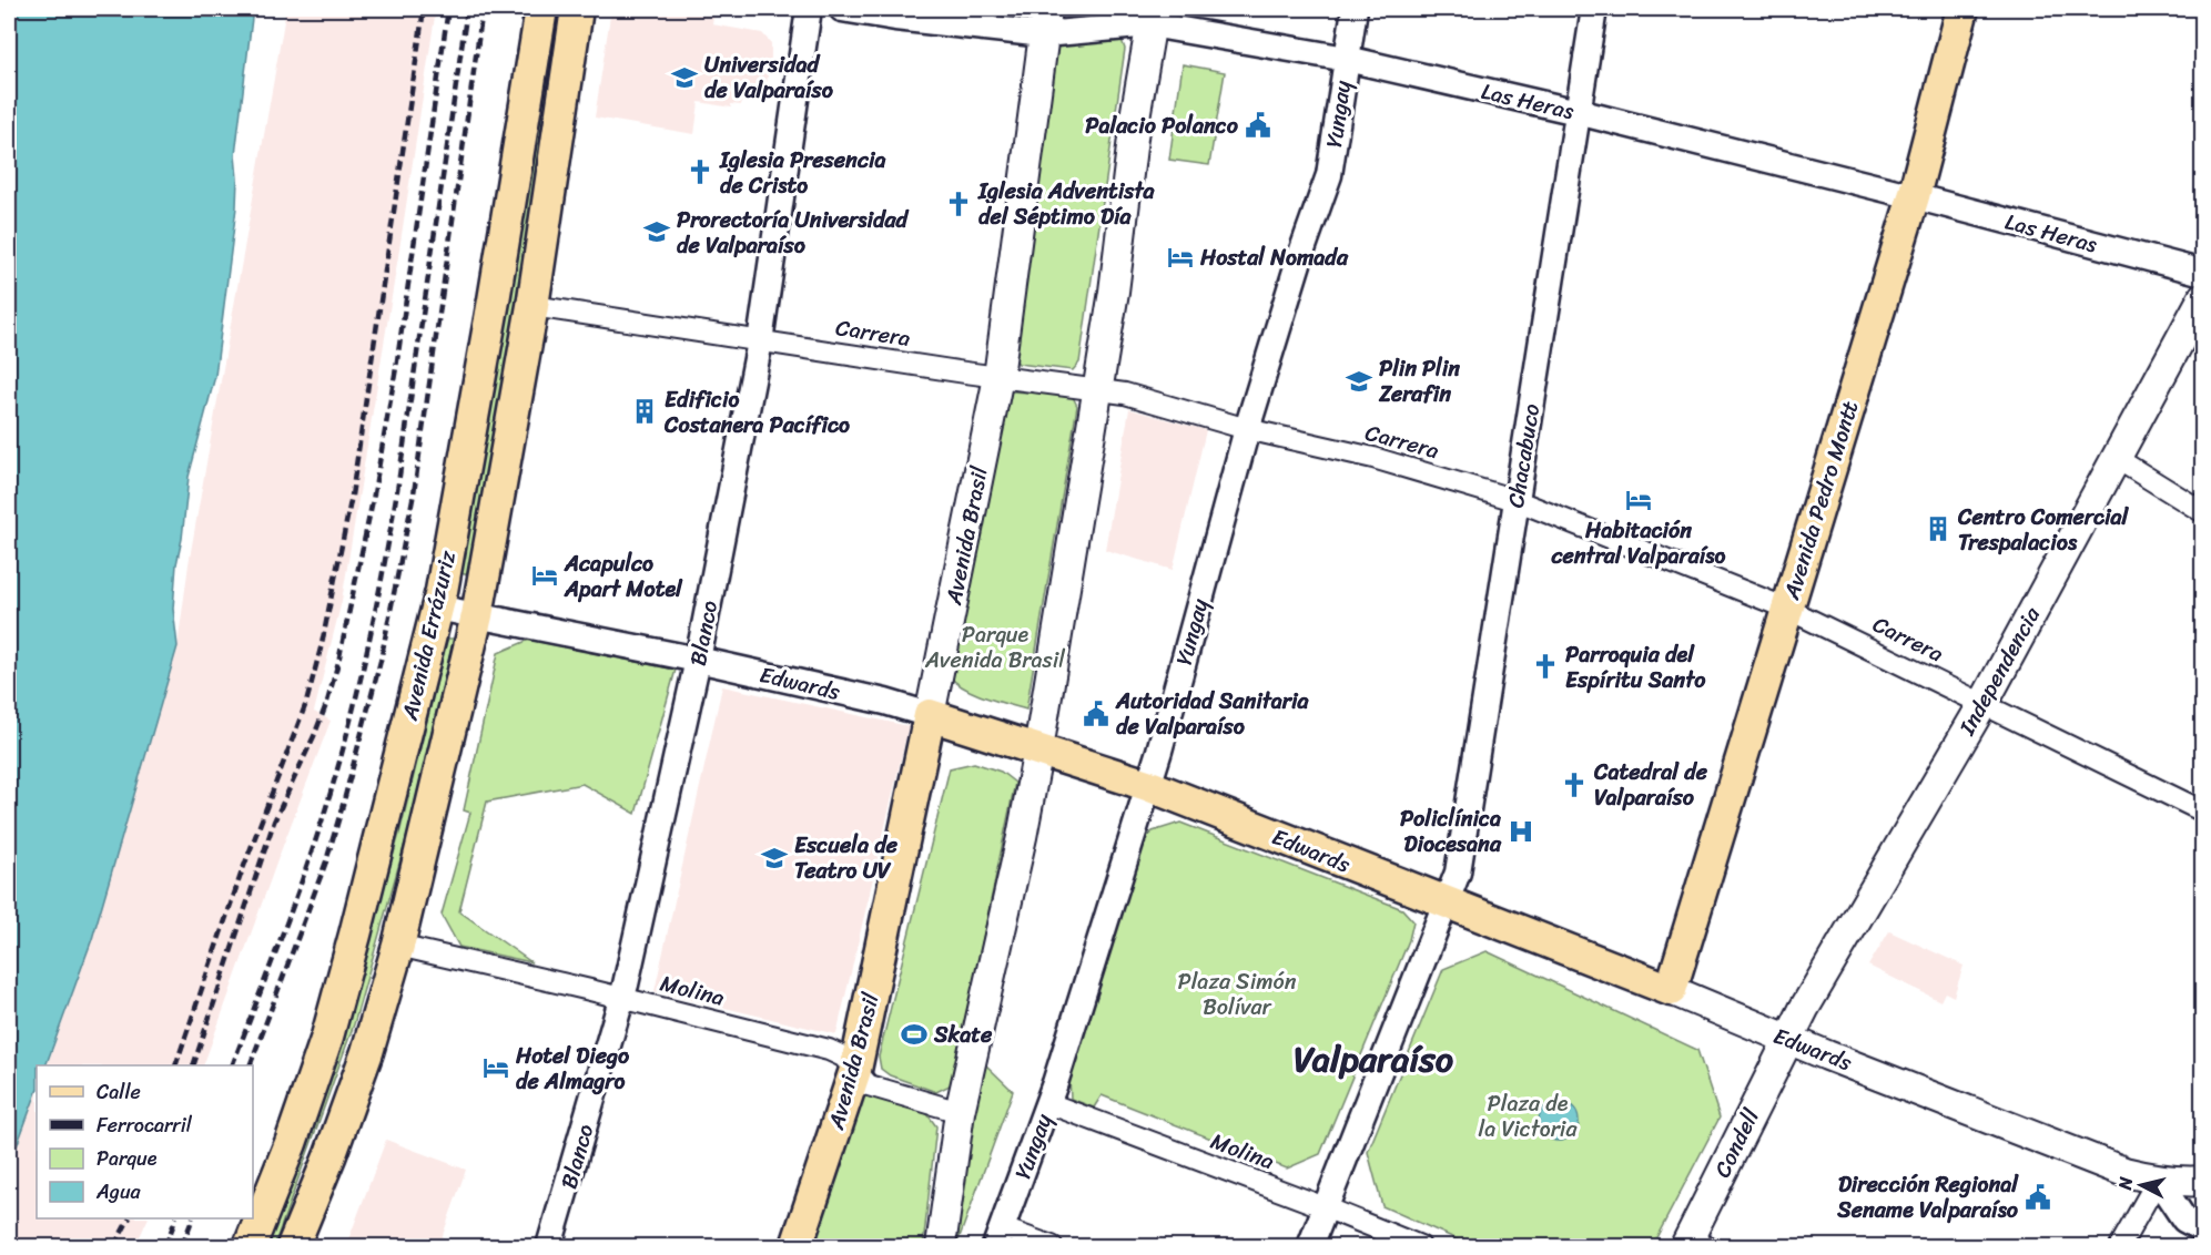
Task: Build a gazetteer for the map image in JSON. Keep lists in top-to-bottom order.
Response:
{
  "streets": {
    "main road": [
      "Avenida Pedro Montt",
      "Avenida Brasil",
      "Avenida Errázuriz",
      "Independencia",
      "Edwards",
      "Condell"
    ],
    "street": [
      "Las Heras",
      "Yungay",
      "Carrera",
      "Chacabuco",
      "Blanco",
      "Molina"
    ]
  },
  "crossings": [
    ["Las Heras", "Yungay"],
    ["Las Heras", "Chacabuco"],
    ["Las Heras", "Avenida Pedro Montt"],
    ["Las Heras", "Avenida Brasil"],
    ["Yungay", "Carrera"],
    ["Yungay", "Edwards"],
    ["Yungay", "Molina"],
    ["Carrera", "Chacabuco"],
    ["Carrera", "Avenida Pedro Montt"],
    ["Carrera", "Avenida Brasil"],
    ["Carrera", "Blanco"],
    ["Carrera", "Avenida Errázuriz"],
    ["Carrera", "Independencia"],
    ["Chacabuco", "Edwards"],
    ["Chacabuco", "Molina"],
    ["Avenida Pedro Montt", "Edwards"],
    ["Avenida Brasil", "Edwards"],
    ["Avenida Brasil", "Molina"],
    ["Blanco", "Edwards"],
    ["Blanco", "Molina"],
    ["Avenida Errázuriz", "Edwards"],
    ["Avenida Errázuriz", "Molina"],
    ["Independencia", "Edwards"],
    ["Independencia", "Condell"],
    ["Edwards", "Condell"]
  ],
  "districts": ["Valparaíso"],
  "parks": ["Parque Avenida Brasil", "Plaza Simón Bolívar", "Plaza de la Victoria"],
  "places": {
    "school or university": [
      "Universidad de Valparaíso",
      "Prorectoría Universidad de Valparaíso",
      "Plin Plin Zerafin",
      "Escuela de Teatro UV"
    ],
    "public building": ["Palacio Polanco", "Autoridad Sanitaria de Valparaíso", "Dirección Regional Sename Valparaíso"],
    "church": [
      "Iglesia Presencia de Cristo",
      "Iglesia Adventista del Séptimo Día",
      "Parroquia del Espíritu Santo",
      "Catedral de Valparaíso"
    ],
    "hotel": [
      "Hostal Nomada",
      "Habitación central Valparaíso",
      "Acapulco Apart Motel",
      "Hotel Diego de Almagro"
    ],
    "building": ["Edificio Costanera Pacífico", "Centro Comercial Trespalacios"],
    "hospital": ["Policlínica Diocesana"],
    "sports": ["Skate"]
  },
  "legend": [
    "Calle",
    "Ferrocarril",
    "Parque",
    "Agua"
  ],
  "north": "left"
}
